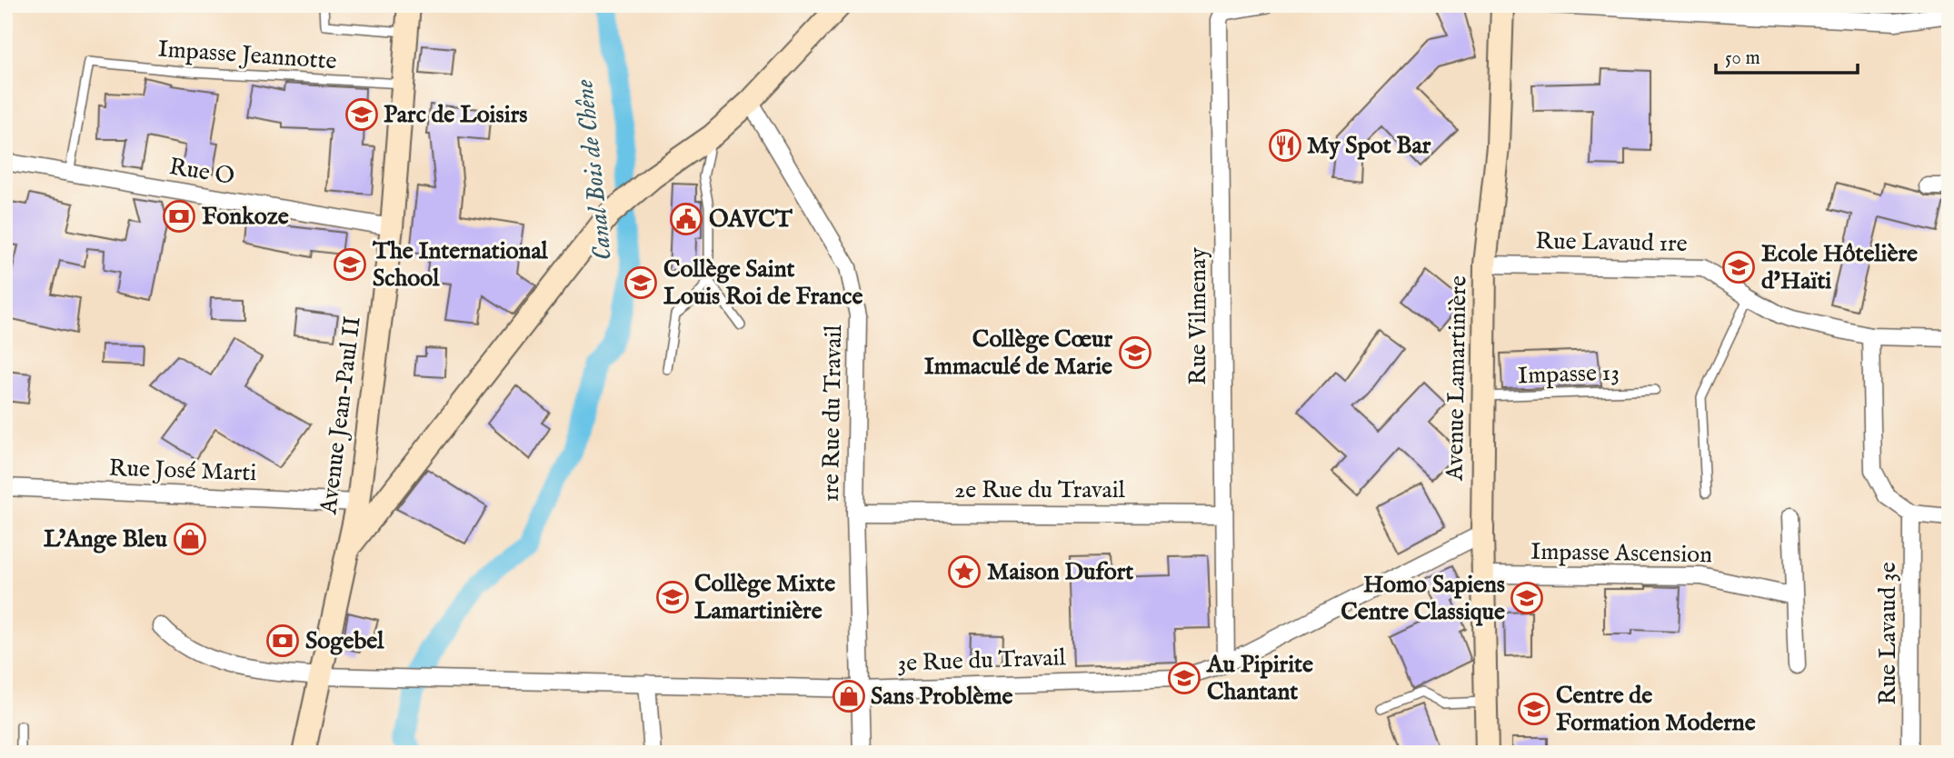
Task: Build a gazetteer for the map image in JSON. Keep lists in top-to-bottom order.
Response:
{
  "streets": {
    "street": [
      "Rue O",
      "Rue Lavaud 1re",
      "Rue Vilmenay",
      "Avenue Lamartinière",
      "1re Rue du Travail",
      "Avenue Jean-Paul II",
      "Rue José Marti",
      "2e Rue du Travail",
      "Impasse Ascension",
      "Rue Lavaud 3e",
      "3e Rue du Travail"
    ],
    "lane": ["Impasse Jeannotte", "Impasse 13"]
  },
  "crossings": [
    ["Impasse Jeannotte", "Rue O"],
    ["Impasse Jeannotte", "Avenue Jean-Paul II"],
    ["Rue O", "Avenue Jean-Paul II"],
    ["Rue Lavaud 1re", "Avenue Lamartinière"],
    ["Rue Vilmenay", "2e Rue du Travail"],
    ["Rue Vilmenay", "3e Rue du Travail"],
    ["Impasse 13", "Avenue Lamartinière"],
    ["Avenue Lamartinière", "Impasse Ascension"],
    ["Avenue Lamartinière", "3e Rue du Travail"],
    ["1re Rue du Travail", "2e Rue du Travail"],
    ["1re Rue du Travail", "3e Rue du Travail"],
    ["Avenue Jean-Paul II", "Rue José Marti"],
    ["Avenue Jean-Paul II", "3e Rue du Travail"]
  ],
  "water": ["Canal Bois de Chêne"],
  "places": {
    "school or university": [
      "Parc de Loisirs",
      "The International School",
      "Ecole Hôtelière d'Haïti",
      "Collège Saint Louis Roi de France",
      "Collège Cœur Immaculé de Marie",
      "Collège Mixte Lamartinière",
      "Homo Sapiens Centre Classique",
      "Au Pipirite Chantant",
      "Centre de Formation Moderne"
    ],
    "restaurant": ["My Spot Bar"],
    "bank": ["Fonkoze", "Sogebel"],
    "public building": ["OAVCT"],
    "shop": ["L’Ange Bleu", "Sans Problème"],
    "place": ["Maison Dufort"]
  },
  "scale_bar": "50 m"
}
